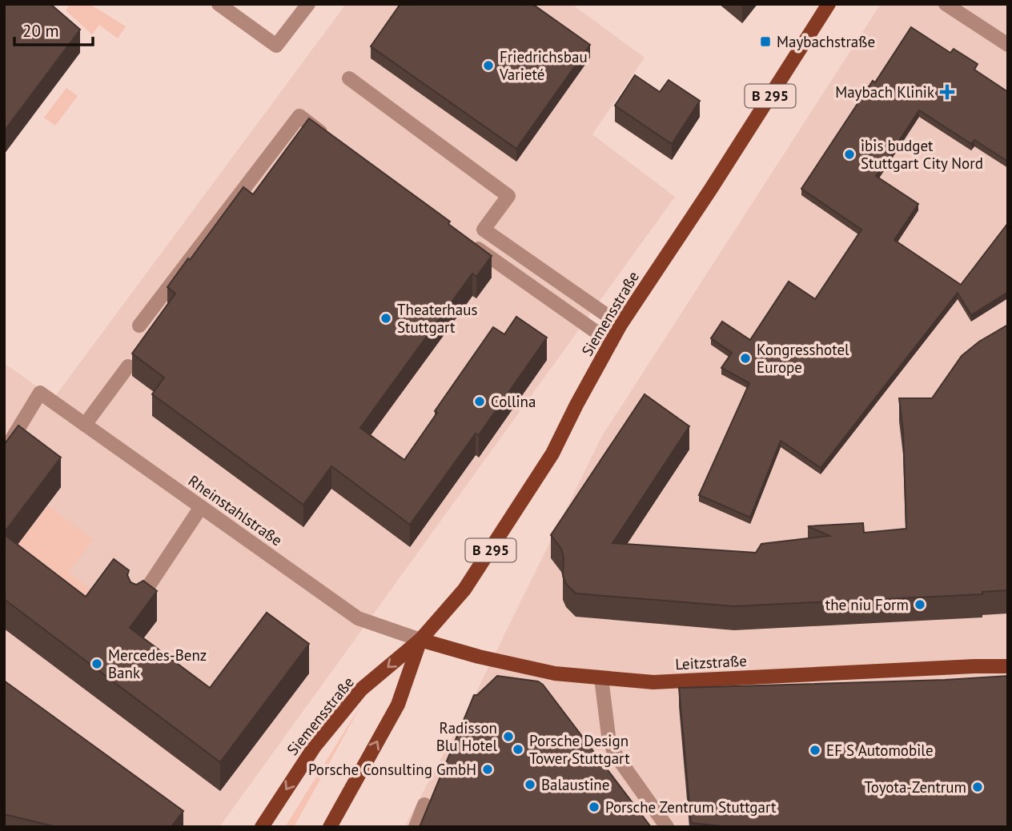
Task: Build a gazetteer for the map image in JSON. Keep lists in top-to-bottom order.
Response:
{
  "streets": {
    "main road": ["B 295", "Siemensstraße", "Leitzstraße"],
    "street": ["Rheinstahlstraße"]
  },
  "crossings": [
    ["Siemensstraße", "Rheinstahlstraße"],
    ["Siemensstraße", "Leitzstraße"],
    ["Rheinstahlstraße", "Leitzstraße"]
  ],
  "places": {
    "transit": ["Maybachstraße"],
    "other": [
      "Friedrichsbau Varieté",
      "ibis budget Stuttgart City Nord",
      "Theaterhaus Stuttgart",
      "Kongresshotel Europe",
      "Collina",
      "the niu Form",
      "Mercedes-Benz Bank",
      "Radisson Blu Hotel",
      "Porsche Design Tower Stuttgart",
      "EF S Automobile",
      "Porsche Consulting GmbH",
      "Balaustine",
      "Toyota-Zentrum",
      "Porsche Zentrum Stuttgart"
    ],
    "health": ["Maybach Klinik"]
  },
  "scale_bar": "20 m"
}
